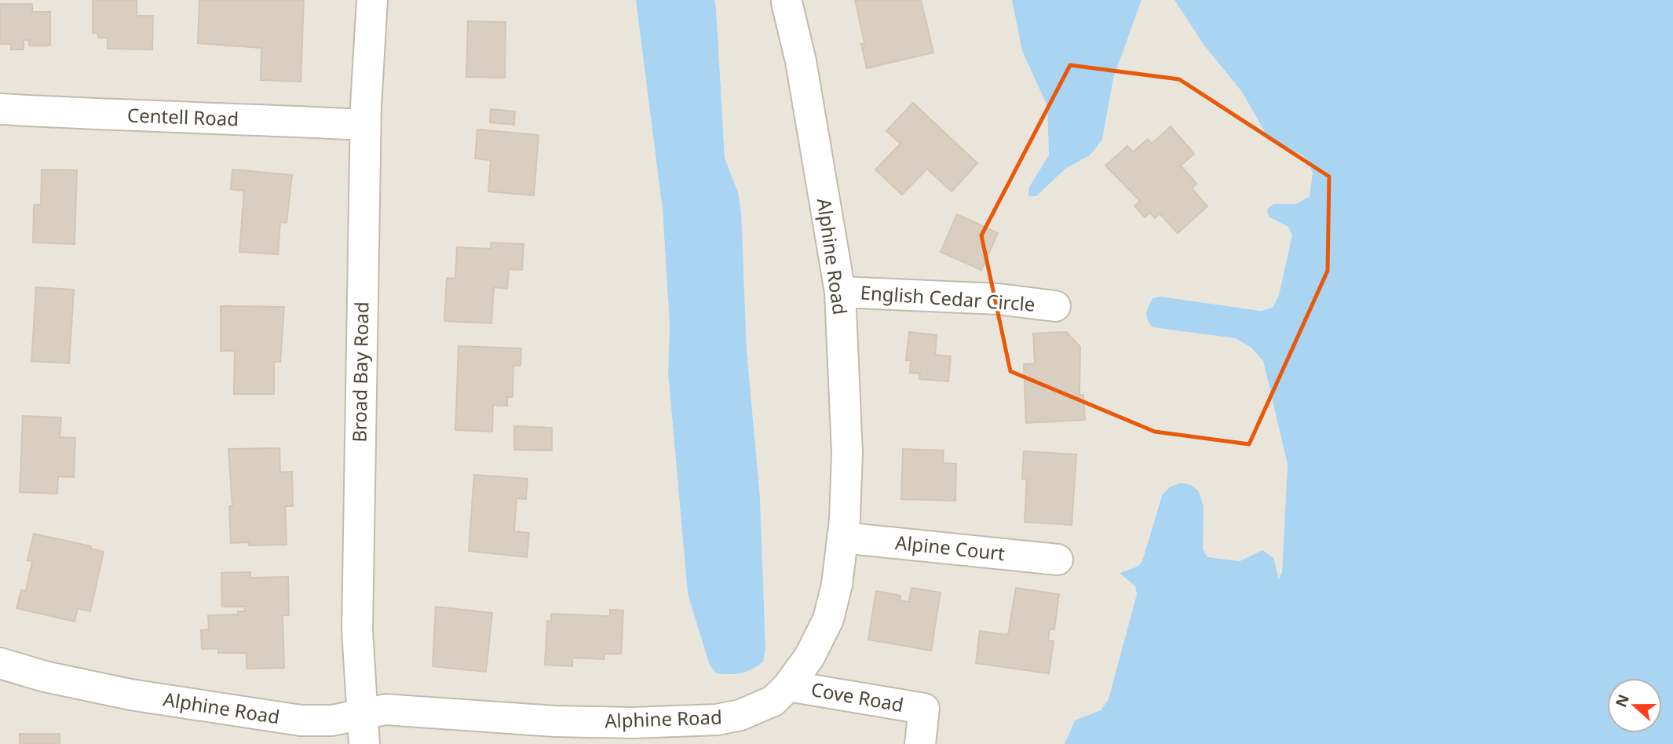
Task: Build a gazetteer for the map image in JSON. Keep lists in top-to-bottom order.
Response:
{
  "streets": {
    "street": [
      "Centell Road",
      "Alphine Road",
      "English Cedar Circle",
      "Broad Bay Road",
      "Alpine Court",
      "Cove Road"
    ]
  },
  "crossings": [
    ["Centell Road", "Broad Bay Road"],
    ["Alphine Road", "English Cedar Circle"],
    ["Alphine Road", "Broad Bay Road"],
    ["Alphine Road", "Alpine Court"],
    ["Alphine Road", "Cove Road"]
  ],
  "north": "left"
}
